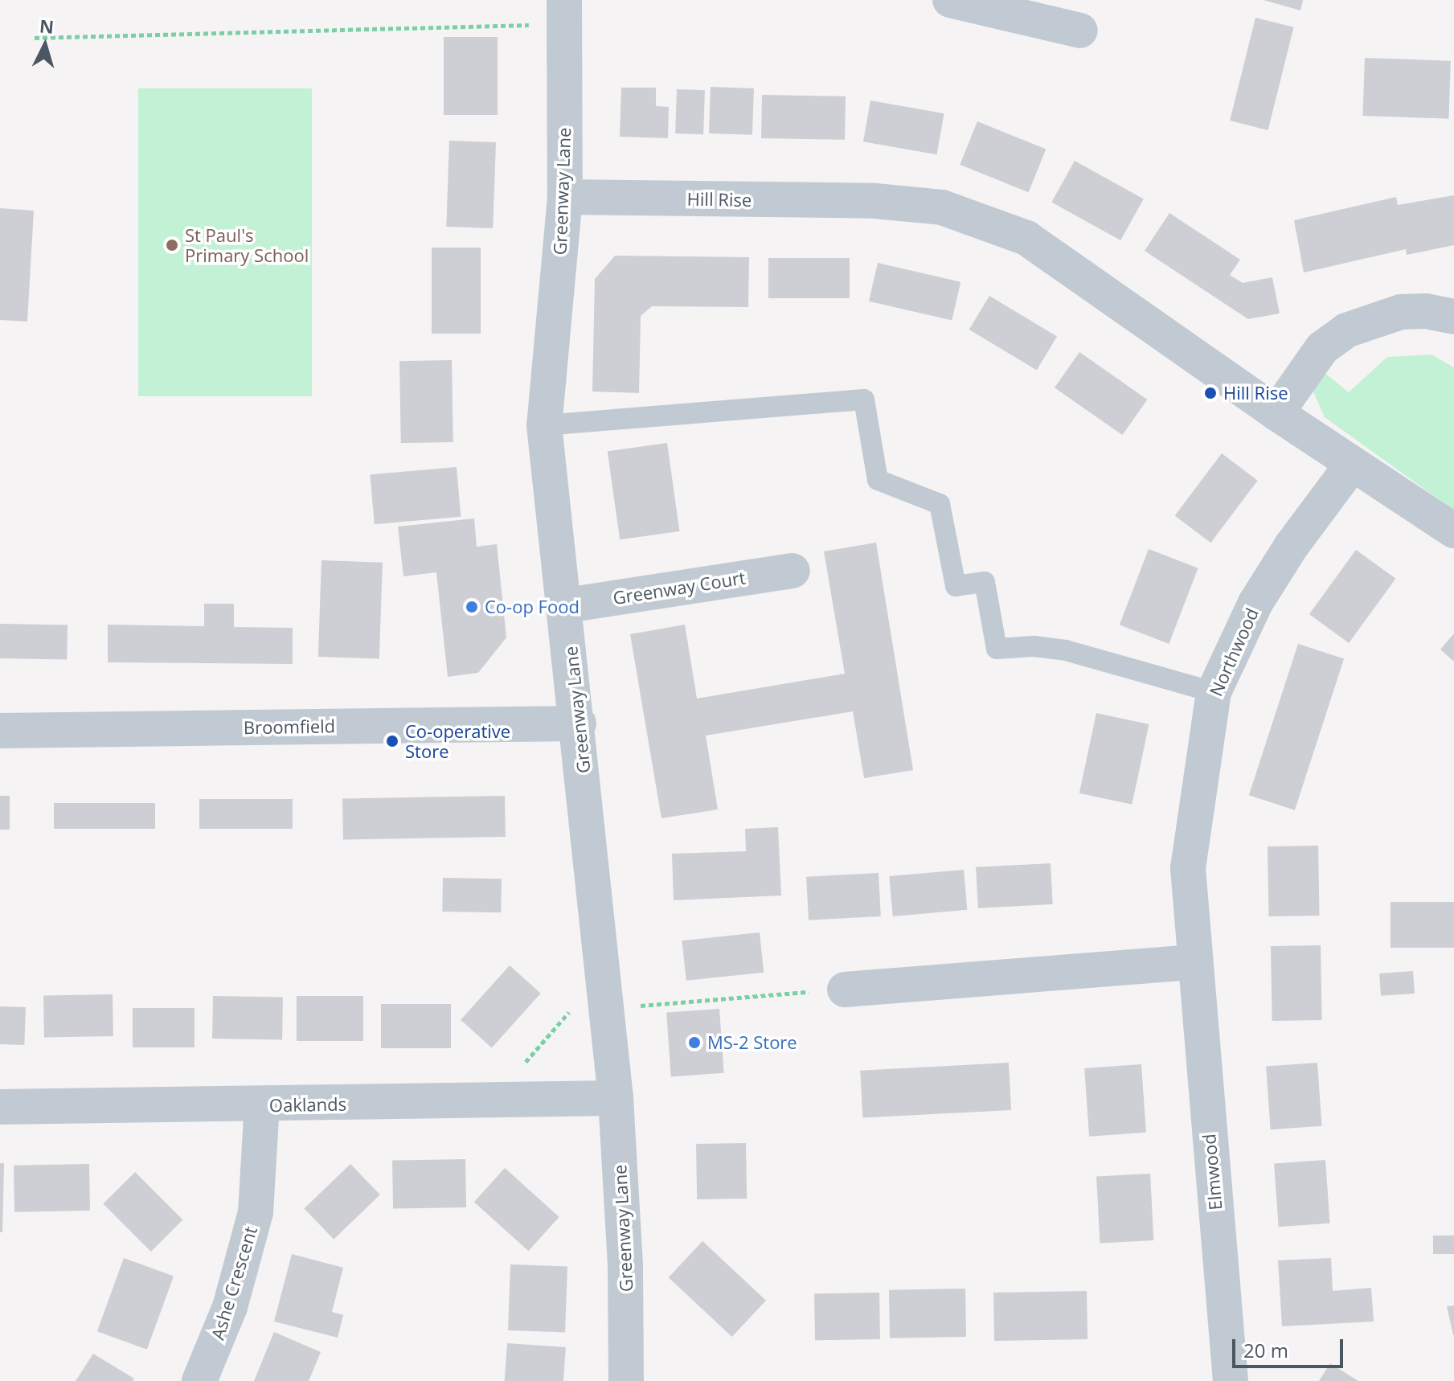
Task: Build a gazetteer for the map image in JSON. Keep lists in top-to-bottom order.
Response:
{
  "streets": {
    "street": [
      "Greenway Lane",
      "Hill Rise",
      "Greenway Court",
      "Northwood",
      "Broomfield",
      "Oaklands",
      "Elmwood",
      "Ashe Crescent"
    ]
  },
  "crossings": [
    ["Greenway Lane", "Hill Rise"],
    ["Greenway Lane", "Greenway Court"],
    ["Greenway Lane", "Broomfield"],
    ["Greenway Lane", "Oaklands"],
    ["Hill Rise", "Northwood"],
    ["Northwood", "Elmwood"],
    ["Oaklands", "Ashe Crescent"]
  ],
  "places": [
    "St Paul's Primary School",
    "Hill Rise",
    "Co-op Food",
    "Co-operative Store",
    "MS-2 Store"
  ],
  "scale_bar": "20 m",
  "north": "top"
}
